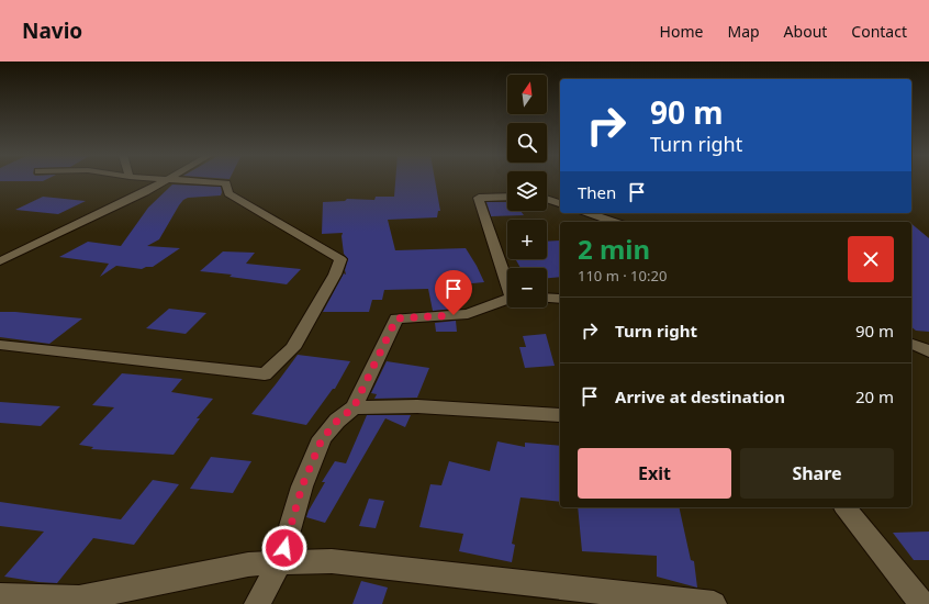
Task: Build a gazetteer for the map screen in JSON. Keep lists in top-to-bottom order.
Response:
{
  "north": "top",
  "page": {
    "header": "Navio",
    "nav": [
      "Home",
      "Map",
      "About",
      "Contact"
    ],
    "map_buttons": ["+", "−"],
    "turn": ["90 m", "Turn right"],
    "then": "Then",
    "heading": ["2 min", "110 m · 10:20"],
    "list": [
      {
        "name": "Turn right",
        "value": "90 m"
      },
      {
        "name": "Arrive at destination",
        "value": "20 m"
      }
    ],
    "buttons": ["Exit", "Share"]
  }
}
